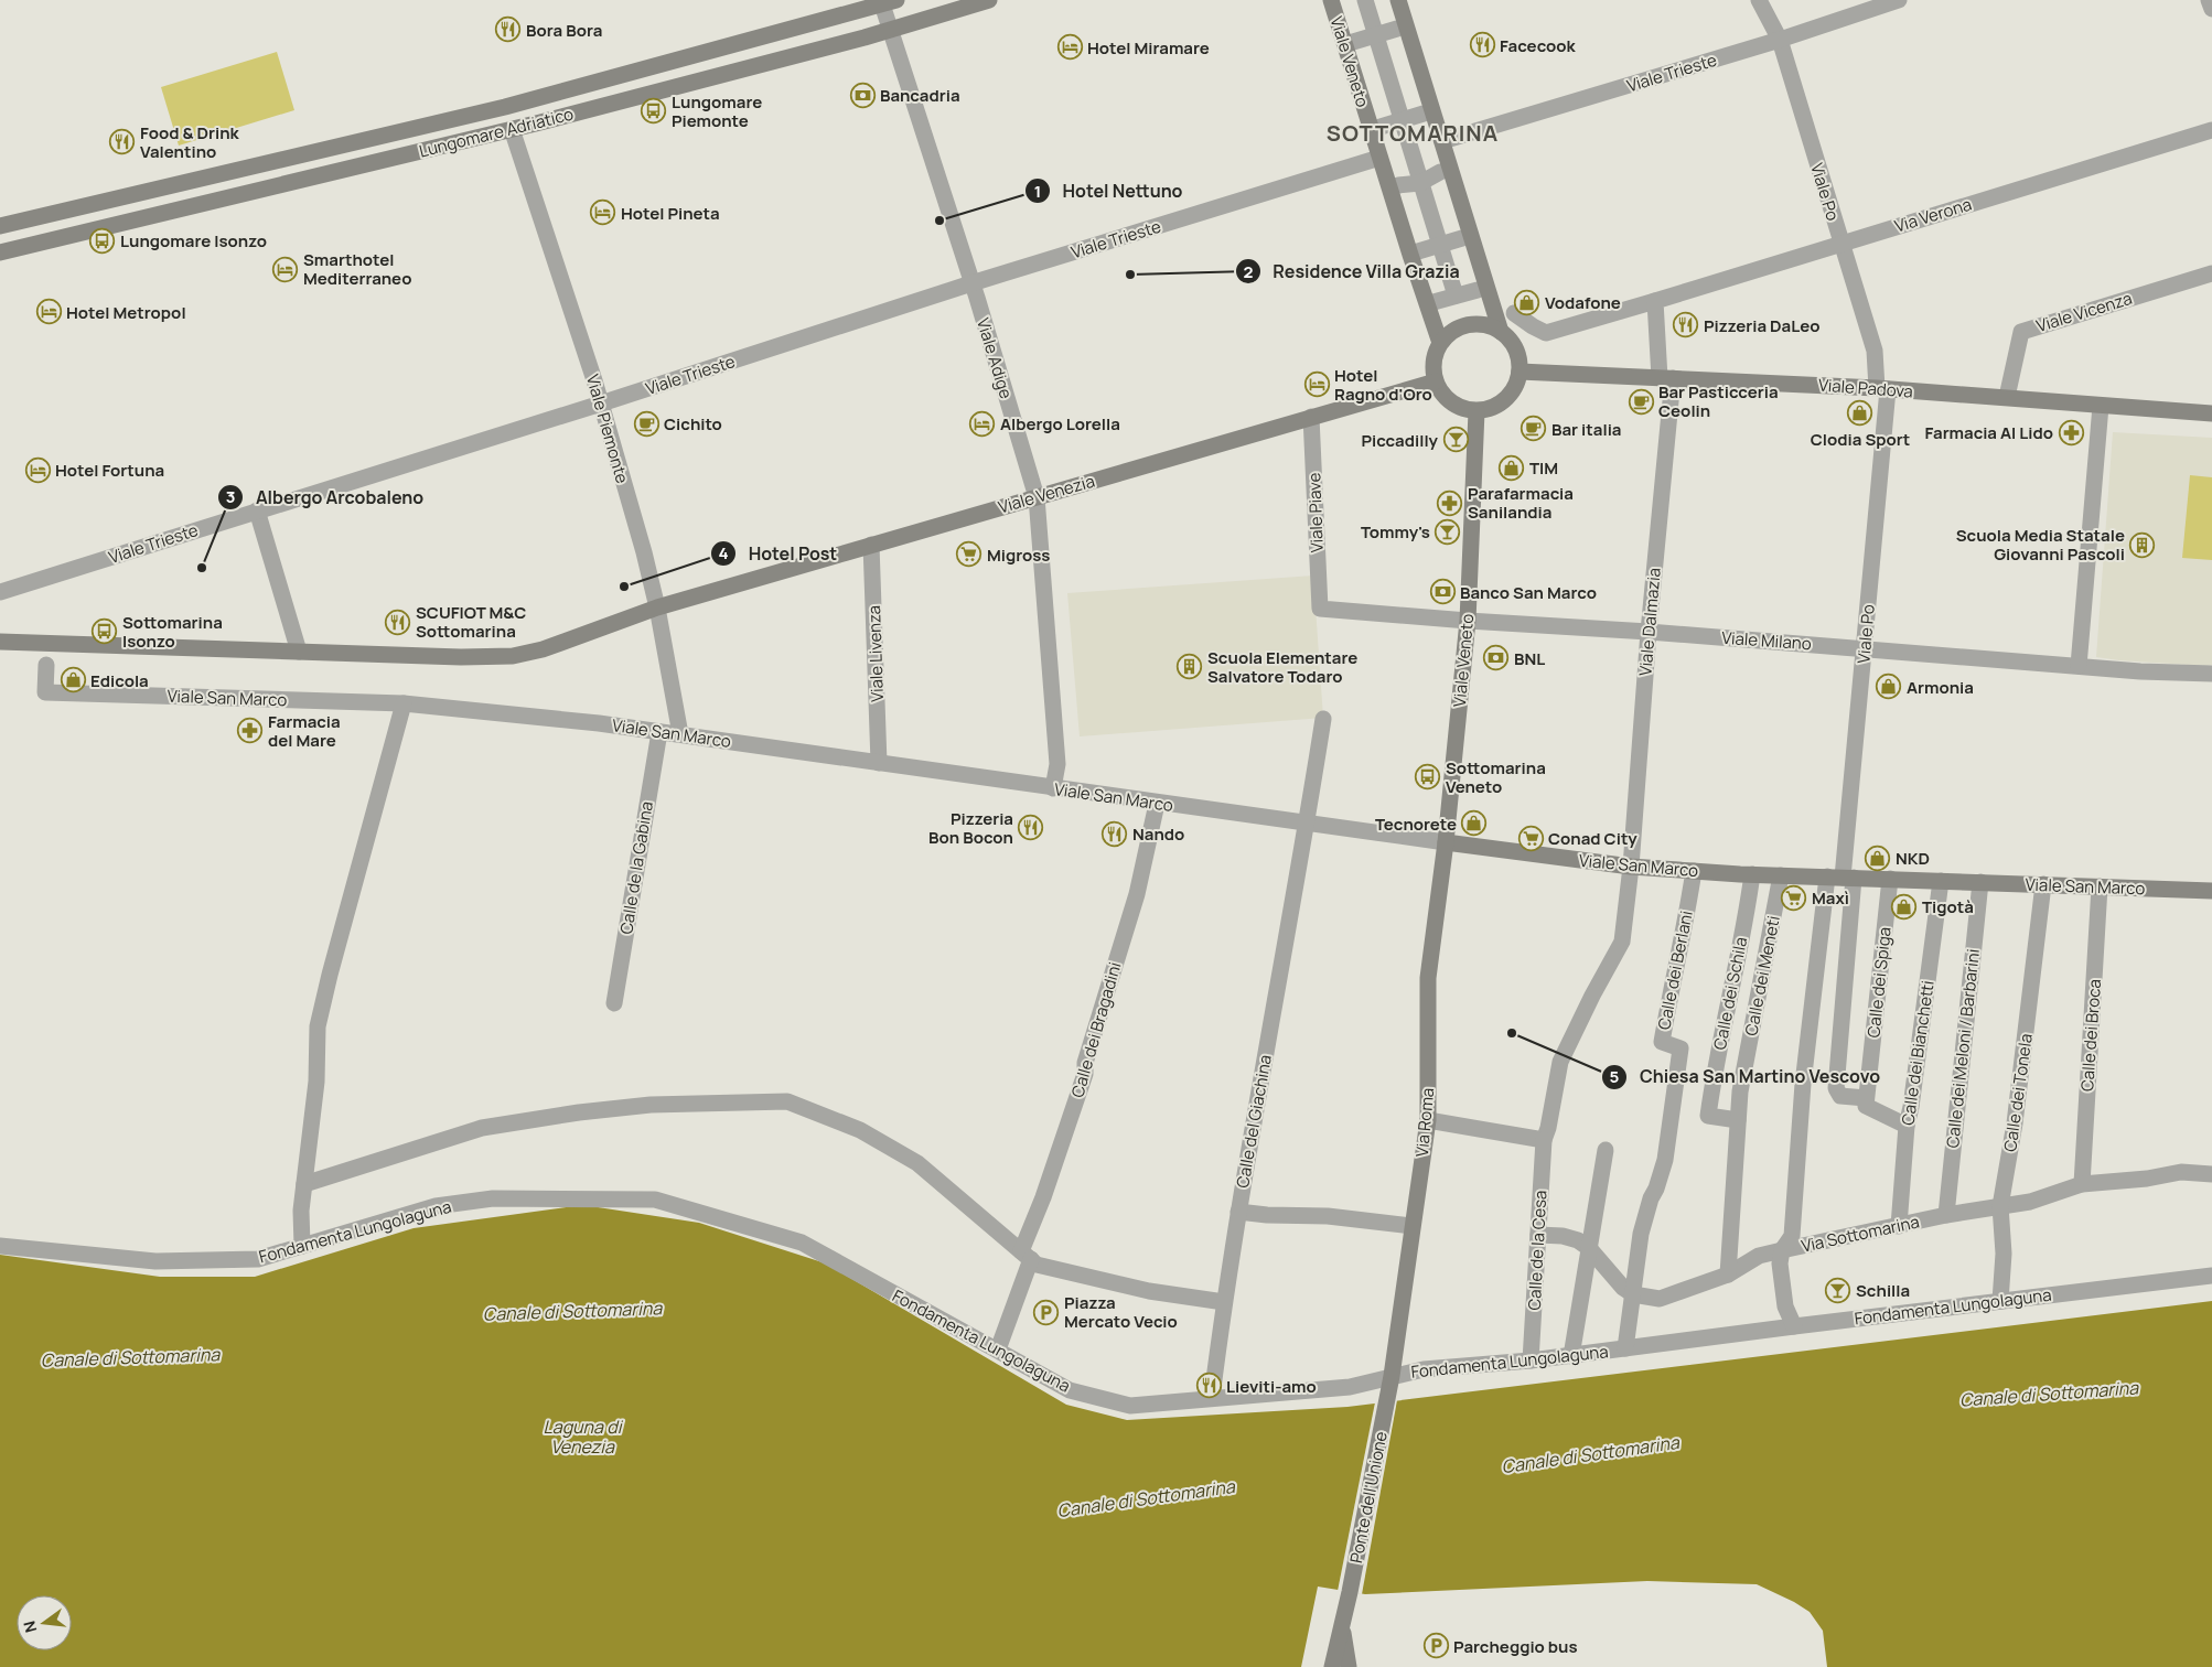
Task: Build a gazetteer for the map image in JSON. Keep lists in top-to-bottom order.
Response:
{
  "streets": {
    "street": [
      "Viale Veneto",
      "Viale Trieste",
      "Lungomare Adriatico",
      "Viale Po",
      "Via Verona",
      "Viale Vicenza",
      "Viale Adige",
      "Viale Padova",
      "Viale Piemonte",
      "Viale Venezia",
      "Viale Piave",
      "Viale Dalmazia",
      "Viale Milano",
      "Viale Livenza",
      "Viale San Marco",
      "Calle de la Gabina",
      "Calle dei Berlani",
      "Calle dei Meneti",
      "Calle dei Spiga",
      "Calle dei Schila",
      "Calle dei Bragadini",
      "Calle dei Broca",
      "Calle dei Meloni / Barbarini",
      "Calle dei Bianchetti",
      "Calle dei Tonela",
      "Calle del Giachina",
      "Via Roma",
      "Fondamenta Lungolaguna",
      "Via Sottomarina",
      "Calle de la Cesa",
      "Ponte dell'Unione"
    ]
  },
  "crossings": [
    ["Viale Veneto", "Viale Trieste"],
    ["Viale Veneto", "Viale Padova"],
    ["Viale Veneto", "Viale Venezia"],
    ["Viale Veneto", "Viale Milano"],
    ["Viale Veneto", "Viale San Marco"],
    ["Viale Veneto", "Via Roma"],
    ["Viale Trieste", "Viale Po"],
    ["Viale Trieste", "Viale Adige"],
    ["Viale Trieste", "Viale Piemonte"],
    ["Lungomare Adriatico", "Viale Adige"],
    ["Lungomare Adriatico", "Viale Piemonte"],
    ["Viale Po", "Via Verona"],
    ["Viale Po", "Viale Padova"],
    ["Viale Po", "Viale Milano"],
    ["Viale Po", "Viale San Marco"],
    ["Viale Vicenza", "Viale Padova"],
    ["Viale Adige", "Viale Venezia"],
    ["Viale Adige", "Viale San Marco"],
    ["Viale Padova", "Viale Venezia"],
    ["Viale Padova", "Viale Dalmazia"],
    ["Viale Piemonte", "Viale Venezia"],
    ["Viale Piemonte", "Viale San Marco"],
    ["Viale Venezia", "Viale Piave"],
    ["Viale Venezia", "Viale Livenza"],
    ["Viale Piave", "Viale Milano"],
    ["Viale Dalmazia", "Viale Milano"],
    ["Viale Dalmazia", "Viale San Marco"],
    ["Viale Dalmazia", "Calle de la Cesa"],
    ["Viale Livenza", "Viale San Marco"],
    ["Viale San Marco", "Calle de la Gabina"],
    ["Viale San Marco", "Calle dei Berlani"],
    ["Viale San Marco", "Calle dei Meneti"],
    ["Viale San Marco", "Calle dei Spiga"],
    ["Viale San Marco", "Calle dei Schila"],
    ["Viale San Marco", "Calle dei Bragadini"],
    ["Viale San Marco", "Calle dei Broca"],
    ["Viale San Marco", "Calle dei Meloni / Barbarini"],
    ["Viale San Marco", "Calle dei Bianchetti"],
    ["Viale San Marco", "Calle dei Tonela"],
    ["Viale San Marco", "Calle del Giachina"],
    ["Viale San Marco", "Via Roma"],
    ["Viale San Marco", "Calle de la Cesa"],
    ["Calle dei Berlani", "Fondamenta Lungolaguna"],
    ["Calle dei Berlani", "Via Sottomarina"],
    ["Calle dei Meneti", "Calle dei Schila"],
    ["Calle dei Meneti", "Via Sottomarina"],
    ["Calle dei Bragadini", "Fondamenta Lungolaguna"],
    ["Calle dei Broca", "Via Sottomarina"],
    ["Calle dei Meloni / Barbarini", "Via Sottomarina"],
    ["Calle dei Bianchetti", "Via Sottomarina"],
    ["Calle dei Tonela", "Fondamenta Lungolaguna"],
    ["Calle dei Tonela", "Via Sottomarina"],
    ["Calle del Giachina", "Fondamenta Lungolaguna"],
    ["Via Roma", "Fondamenta Lungolaguna"],
    ["Via Roma", "Ponte dell'Unione"],
    ["Fondamenta Lungolaguna", "Calle de la Cesa"]
  ],
  "districts": ["SOTTOMARINA"],
  "water": ["Canale di Sottomarina", "Laguna di Venezia"],
  "places": {
    "restaurant": [
      "Bora Bora",
      "Facecook",
      "Food & Drink Valentino",
      "Pizzeria DaLeo",
      "SCUFIOT M&C Sottomarina",
      "Pizzeria Bon Bocon",
      "Nando",
      "Lieviti-amo"
    ],
    "hotel": [
      "Hotel Miramare",
      "Hotel Pineta",
      "Smarthotel Mediterraneo",
      "Hotel Metropol",
      "Hotel Ragno d'Oro",
      "Albergo Lorella",
      "Hotel Fortuna"
    ],
    "bank": ["Bancadria", "Banco San Marco", "BNL"],
    "bus stop": [
      "Lungomare Piemonte",
      "Lungomare Isonzo",
      "Sottomarina Isonzo",
      "Sottomarina Veneto"
    ],
    "other": [
      "Hotel Nettuno",
      "Residence Villa Grazia",
      "Albergo Arcobaleno",
      "Hotel Post",
      "Chiesa San Martino Vescovo"
    ],
    "shop": [
      "Vodafone",
      "Clodia Sport",
      "TIM",
      "Edicola",
      "Armonia",
      "Tecnorete",
      "NKD",
      "Tigotà"
    ],
    "cafe": ["Bar Pasticceria Ceolin", "Cichito", "Bar italia"],
    "pharmacy": ["Farmacia Al Lido", "Parafarmacia Sanilandia", "Farmacia del Mare"],
    "bar": ["Piccadilly", "Tommy's", "Schilla"],
    "building": ["Scuola Media Statale Giovanni Pascoli", "Scuola Elementare Salvatore Todaro"],
    "supermarket": ["Migross", "Conad City", "Maxì"],
    "parking": ["Piazza Mercato Vecio", "Parcheggio bus"]
  },
  "north": "left"
}
